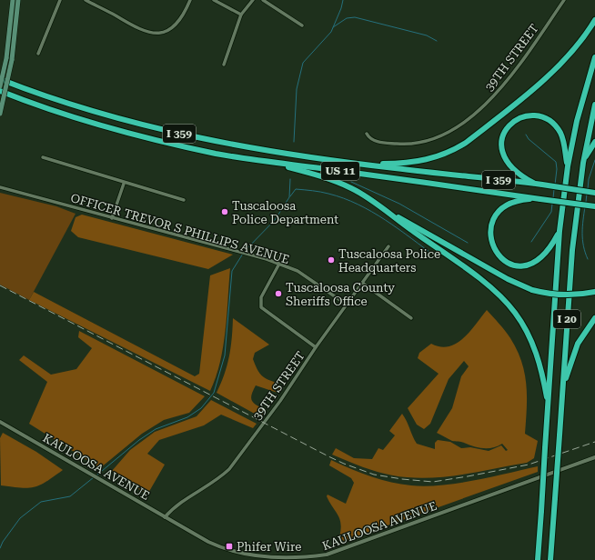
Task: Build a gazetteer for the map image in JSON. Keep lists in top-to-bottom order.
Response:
{
  "streets": {
    "highway": ["I 359", "US 11", "I 20"],
    "street": ["39TH STREET", "OFFICER TREVOR S PHILLIPS AVENUE", "KAULOOSA AVENUE"]
  },
  "crossings": [
    ["39TH STREET", "OFFICER TREVOR S PHILLIPS AVENUE"],
    ["39TH STREET", "KAULOOSA AVENUE"],
    ["I 359", "US 11"]
  ],
  "places": {
    "other": ["Tuscaloosa Police Department", "Tuscaloosa Police Headquarters", "Tuscaloosa County Sheriffs Office"],
    "transit": ["Phifer Wire"]
  }
}
